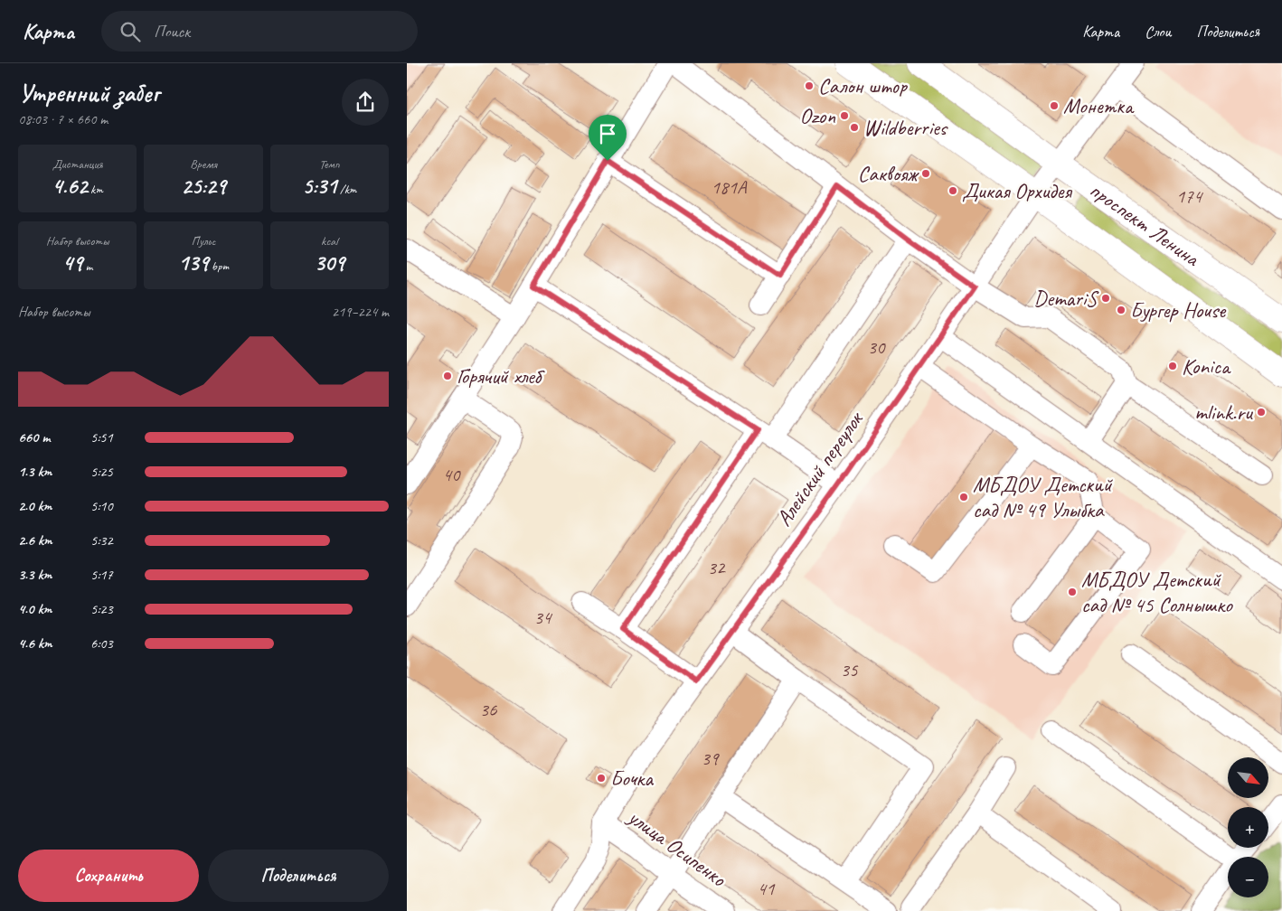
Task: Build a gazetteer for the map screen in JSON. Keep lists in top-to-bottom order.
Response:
{
  "streets": {
    "main road": ["проспект Ленина"],
    "street": ["Алейский переулок", "улица Осипенко"]
  },
  "crossings": [
    ["проспект Ленина", "Алейский переулок"],
    ["Алейский переулок", "улица Осипенко"]
  ],
  "places": [
    "Салон штор",
    "Монетка",
    "Ozon",
    "Wildberries",
    "Саквояж",
    "Дикая Орхидея",
    "DemariS",
    "Бургер House",
    "Konica",
    "Горячий хлеб",
    "mlink.ru",
    "МБДОУ Детский сад № 49 Улыбка",
    "МБДОУ Детский сад № 45 Солнышко",
    "Бочка"
  ],
  "house_numbers": [
    "181А",
    "174",
    "30",
    "40",
    "32",
    "34",
    "35",
    "36",
    "39",
    "41"
  ],
  "north": "bottom right",
  "page": {
    "header": "Карта",
    "search": "Поиск",
    "nav": ["Карта", "Слои", "Поделиться"],
    "heading": ["Утренний забег", "08:03 · 7 × 660 m"],
    "stats": [
      ["Дистанция", "4.62 km"],
      ["Время", "25:29"],
      ["Темп", "5:31 /km"],
      ["Набор высоты", "49 m"],
      ["Пульс", "139 bpm"],
      ["kcal", "309"]
    ],
    "chart": ["Набор высоты", "219–224 m"],
    "list": [
      {
        "name": "660 m",
        "note": "5:51"
      },
      {
        "name": "1.3 km",
        "note": "5:25"
      },
      {
        "name": "2.0 km",
        "note": "5:10"
      },
      {
        "name": "2.6 km",
        "note": "5:32"
      },
      {
        "name": "3.3 km",
        "note": "5:17"
      },
      {
        "name": "4.0 km",
        "note": "5:23"
      },
      {
        "name": "4.6 km",
        "note": "6:03"
      }
    ],
    "map_buttons": ["+", "−"],
    "buttons": ["Сохранить", "Поделиться"]
  }
}
